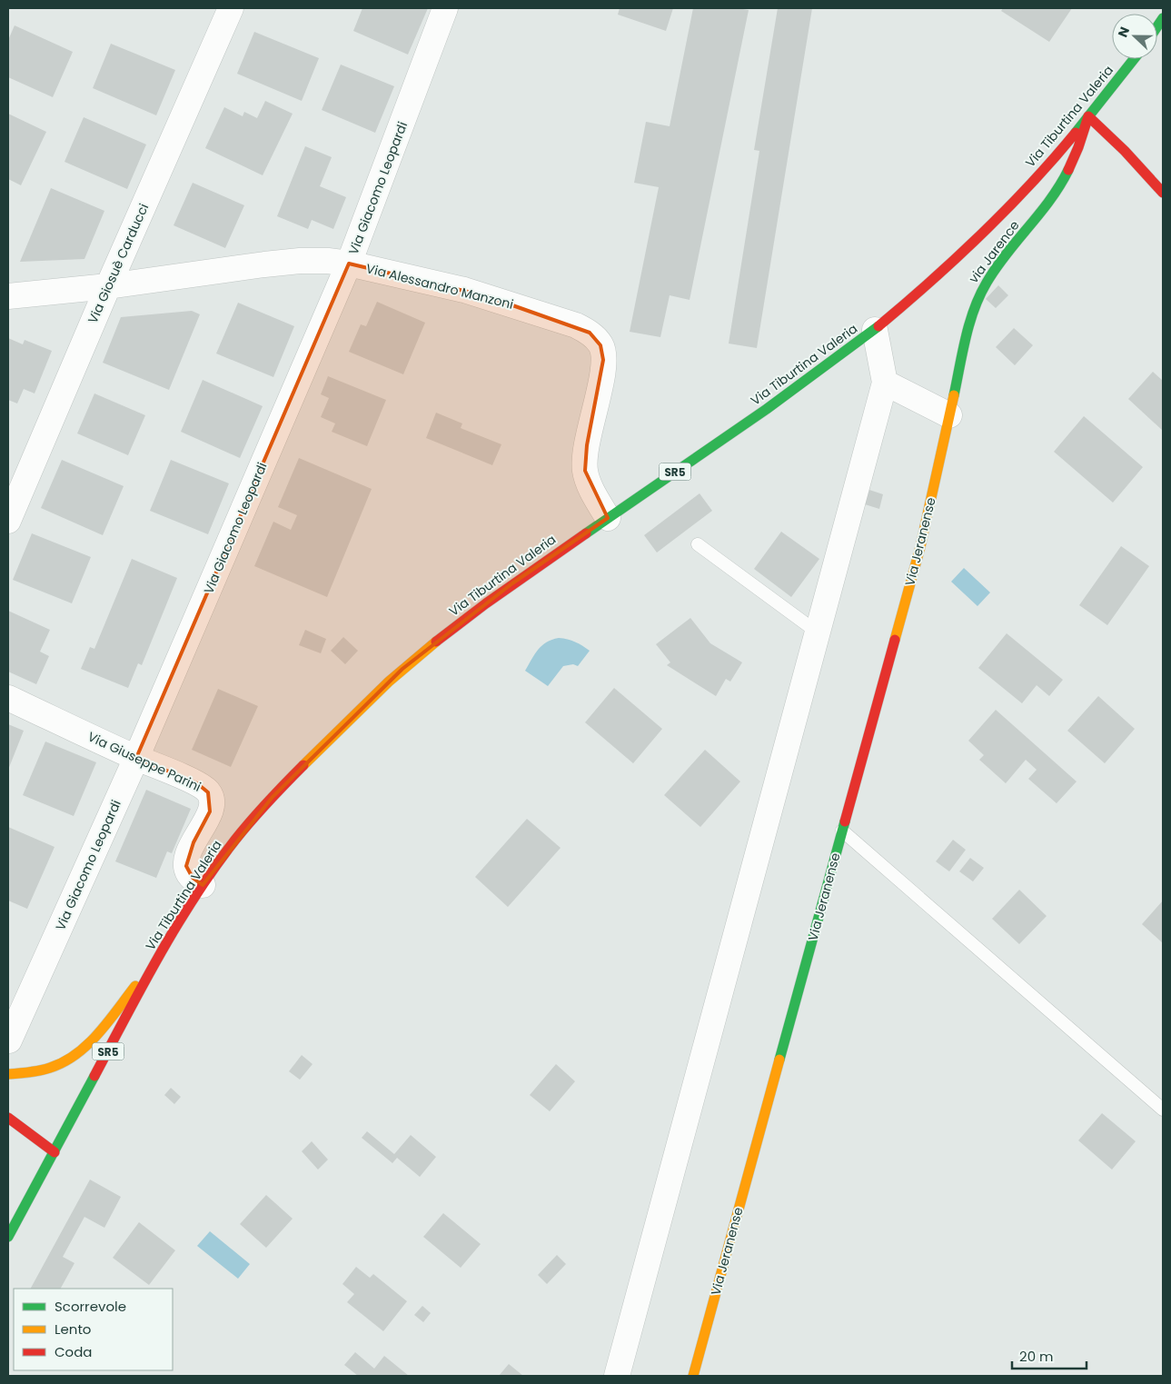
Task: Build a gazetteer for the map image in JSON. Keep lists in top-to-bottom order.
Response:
{
  "streets": {
    "main road": [
      "Via Tiburtina Valeria",
      "via Jarence",
      "SR5",
      "Via Jeranense"
    ],
    "street": [
      "Via Giacomo Leopardi",
      "Via Giosuè Carducci",
      "Via Alessandro Manzoni",
      "Via Giuseppe Parini"
    ]
  },
  "crossings": [
    ["Via Tiburtina Valeria", "via Jarence"],
    ["Via Tiburtina Valeria", "Via Alessandro Manzoni"],
    ["Via Tiburtina Valeria", "Via Giuseppe Parini"],
    ["Via Giacomo Leopardi", "Via Alessandro Manzoni"],
    ["Via Giacomo Leopardi", "Via Giuseppe Parini"],
    ["via Jarence", "Via Jeranense"],
    ["Via Giosuè Carducci", "Via Alessandro Manzoni"]
  ],
  "legend": ["Scorrevole", "Lento", "Coda"],
  "scale_bar": "20 m",
  "north": "left"
}
